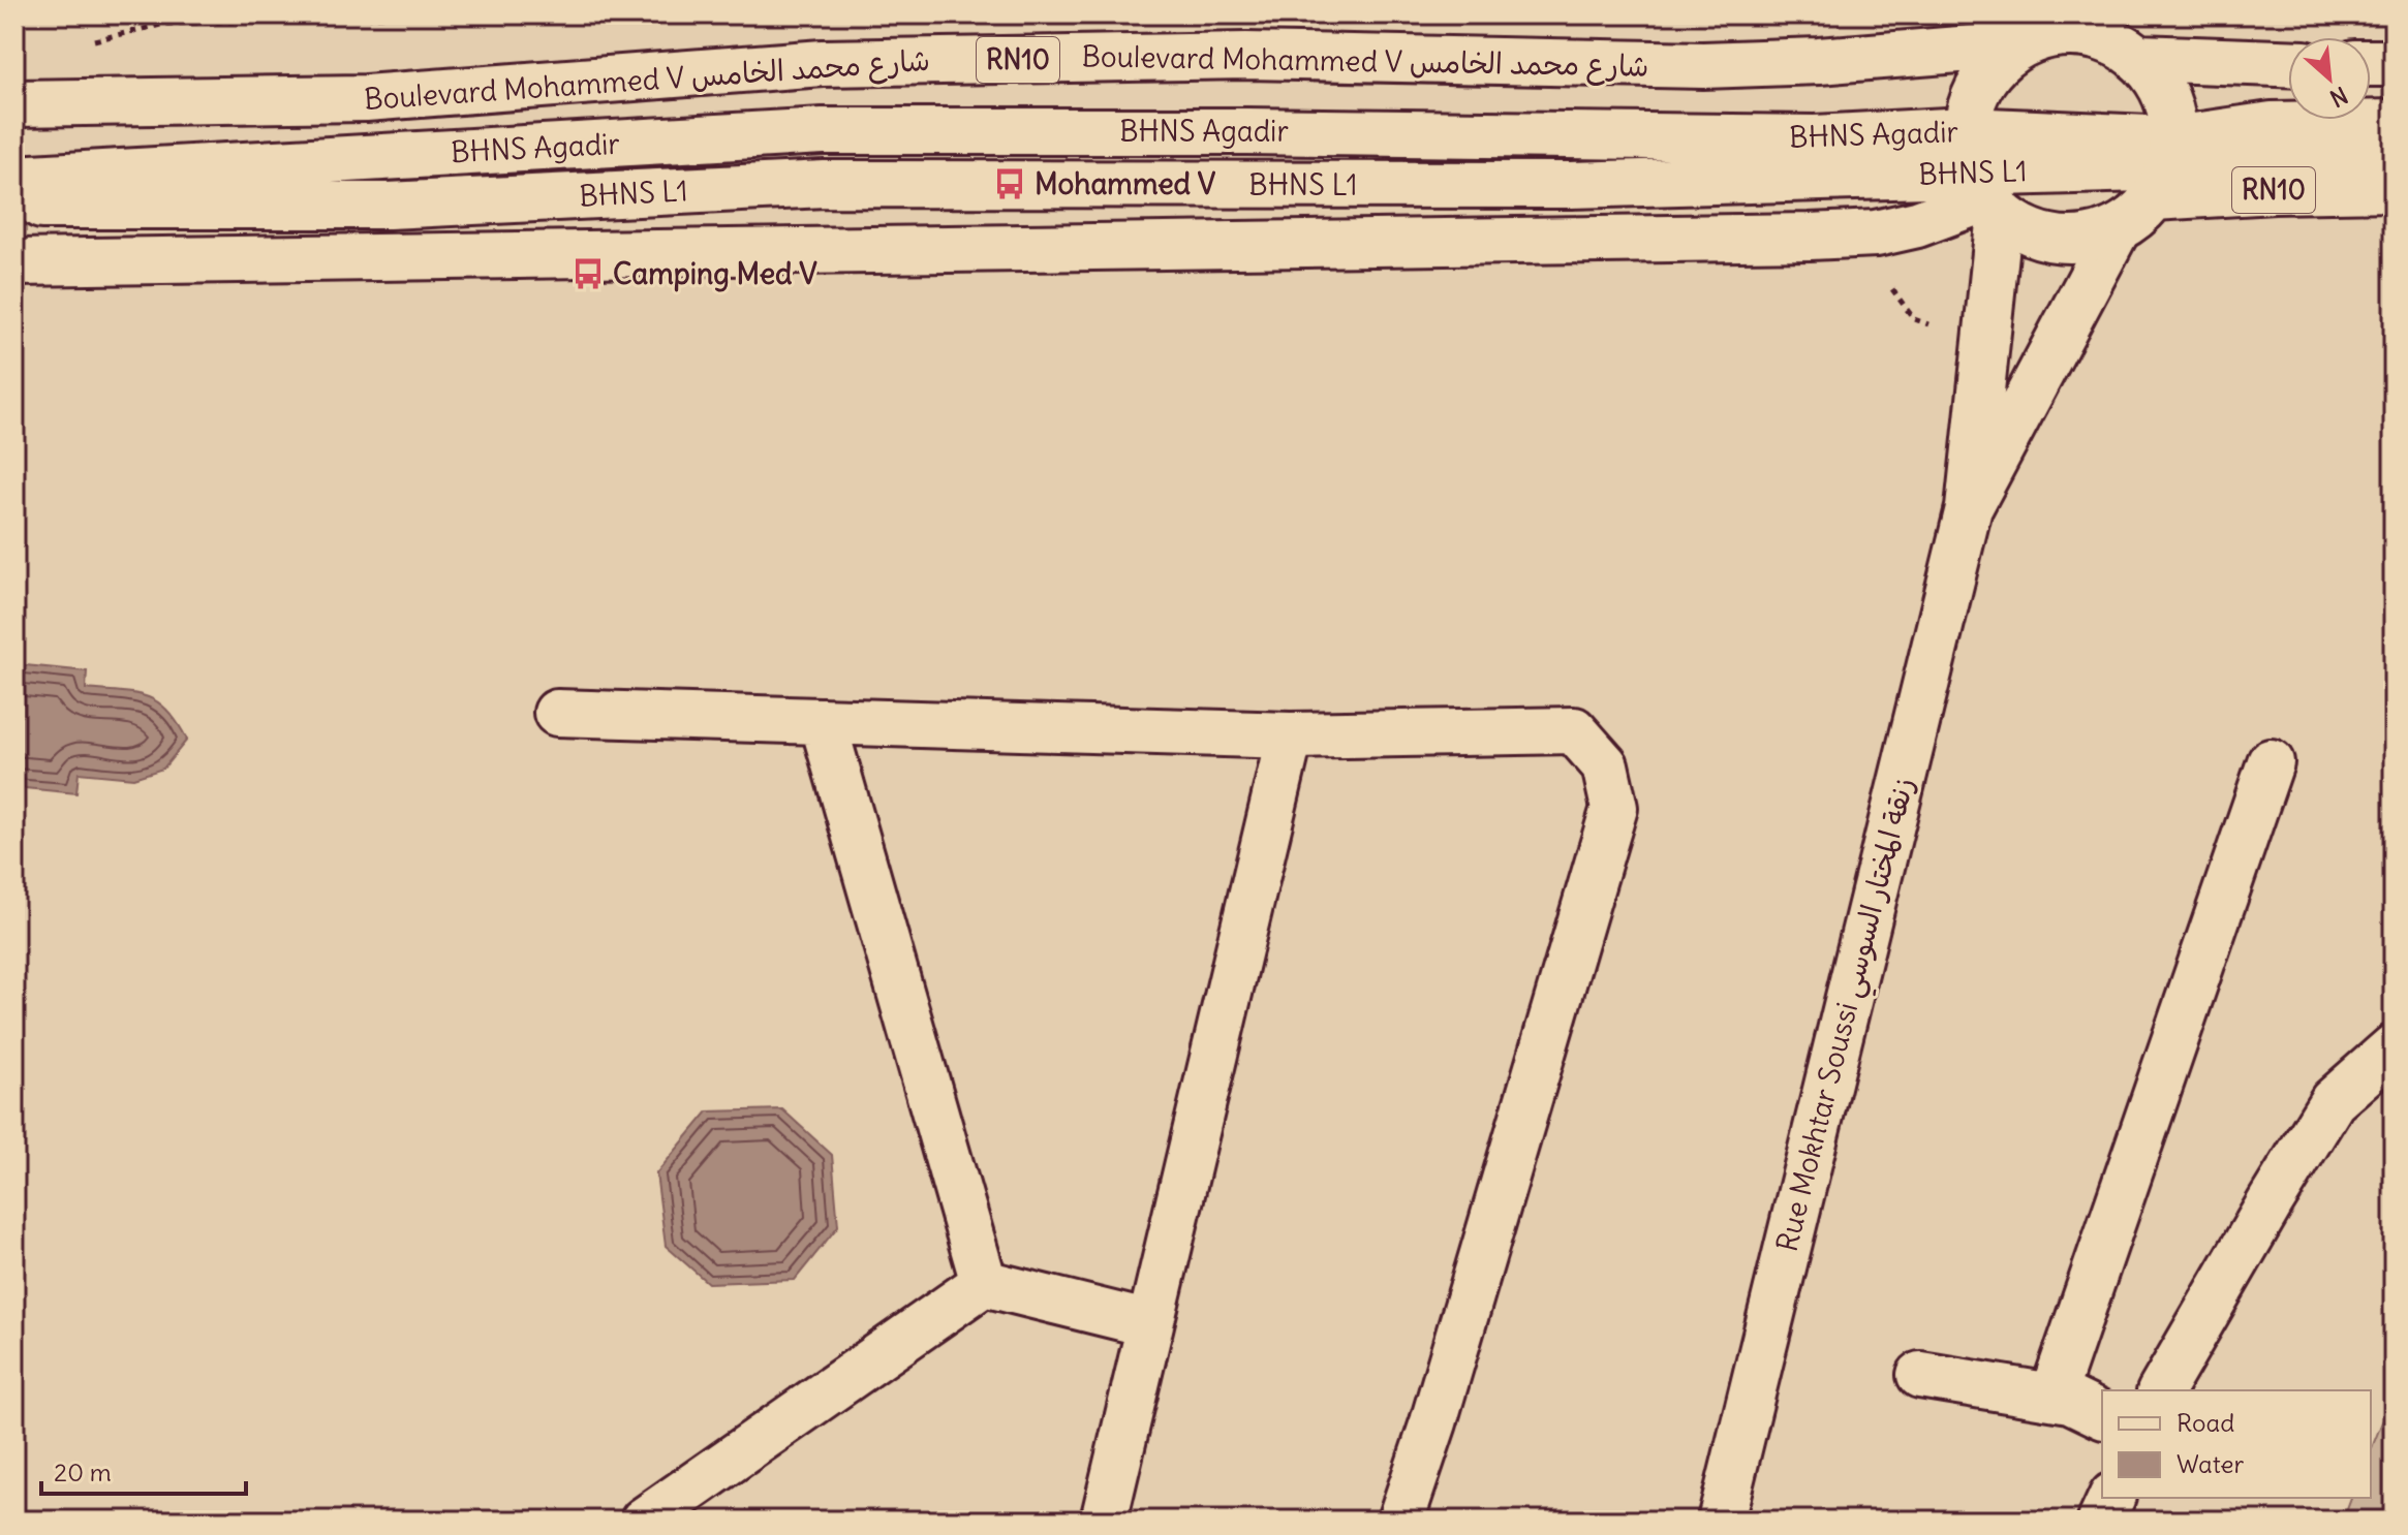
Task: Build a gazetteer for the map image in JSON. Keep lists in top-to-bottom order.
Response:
{
  "streets": {
    "main road": [
      "RN10",
      "Boulevard Mohammed V شارع محمد الخامس",
      "BHNS Agadir",
      "BHNS L1",
      "Rue Mokhtar Soussi زنقة المختار السوسي"
    ]
  },
  "crossings": [
    ["RN10", "Boulevard Mohammed V شارع محمد الخامس"],
    ["RN10", "BHNS Agadir"],
    ["RN10", "BHNS L1"],
    ["BHNS Agadir", "BHNS L1"]
  ],
  "places": {
    "bus stop": ["Mohammed V", "Camping Med V"]
  },
  "legend": ["Road", "Water"],
  "scale_bar": "20 m",
  "north": "bottom right"
}
